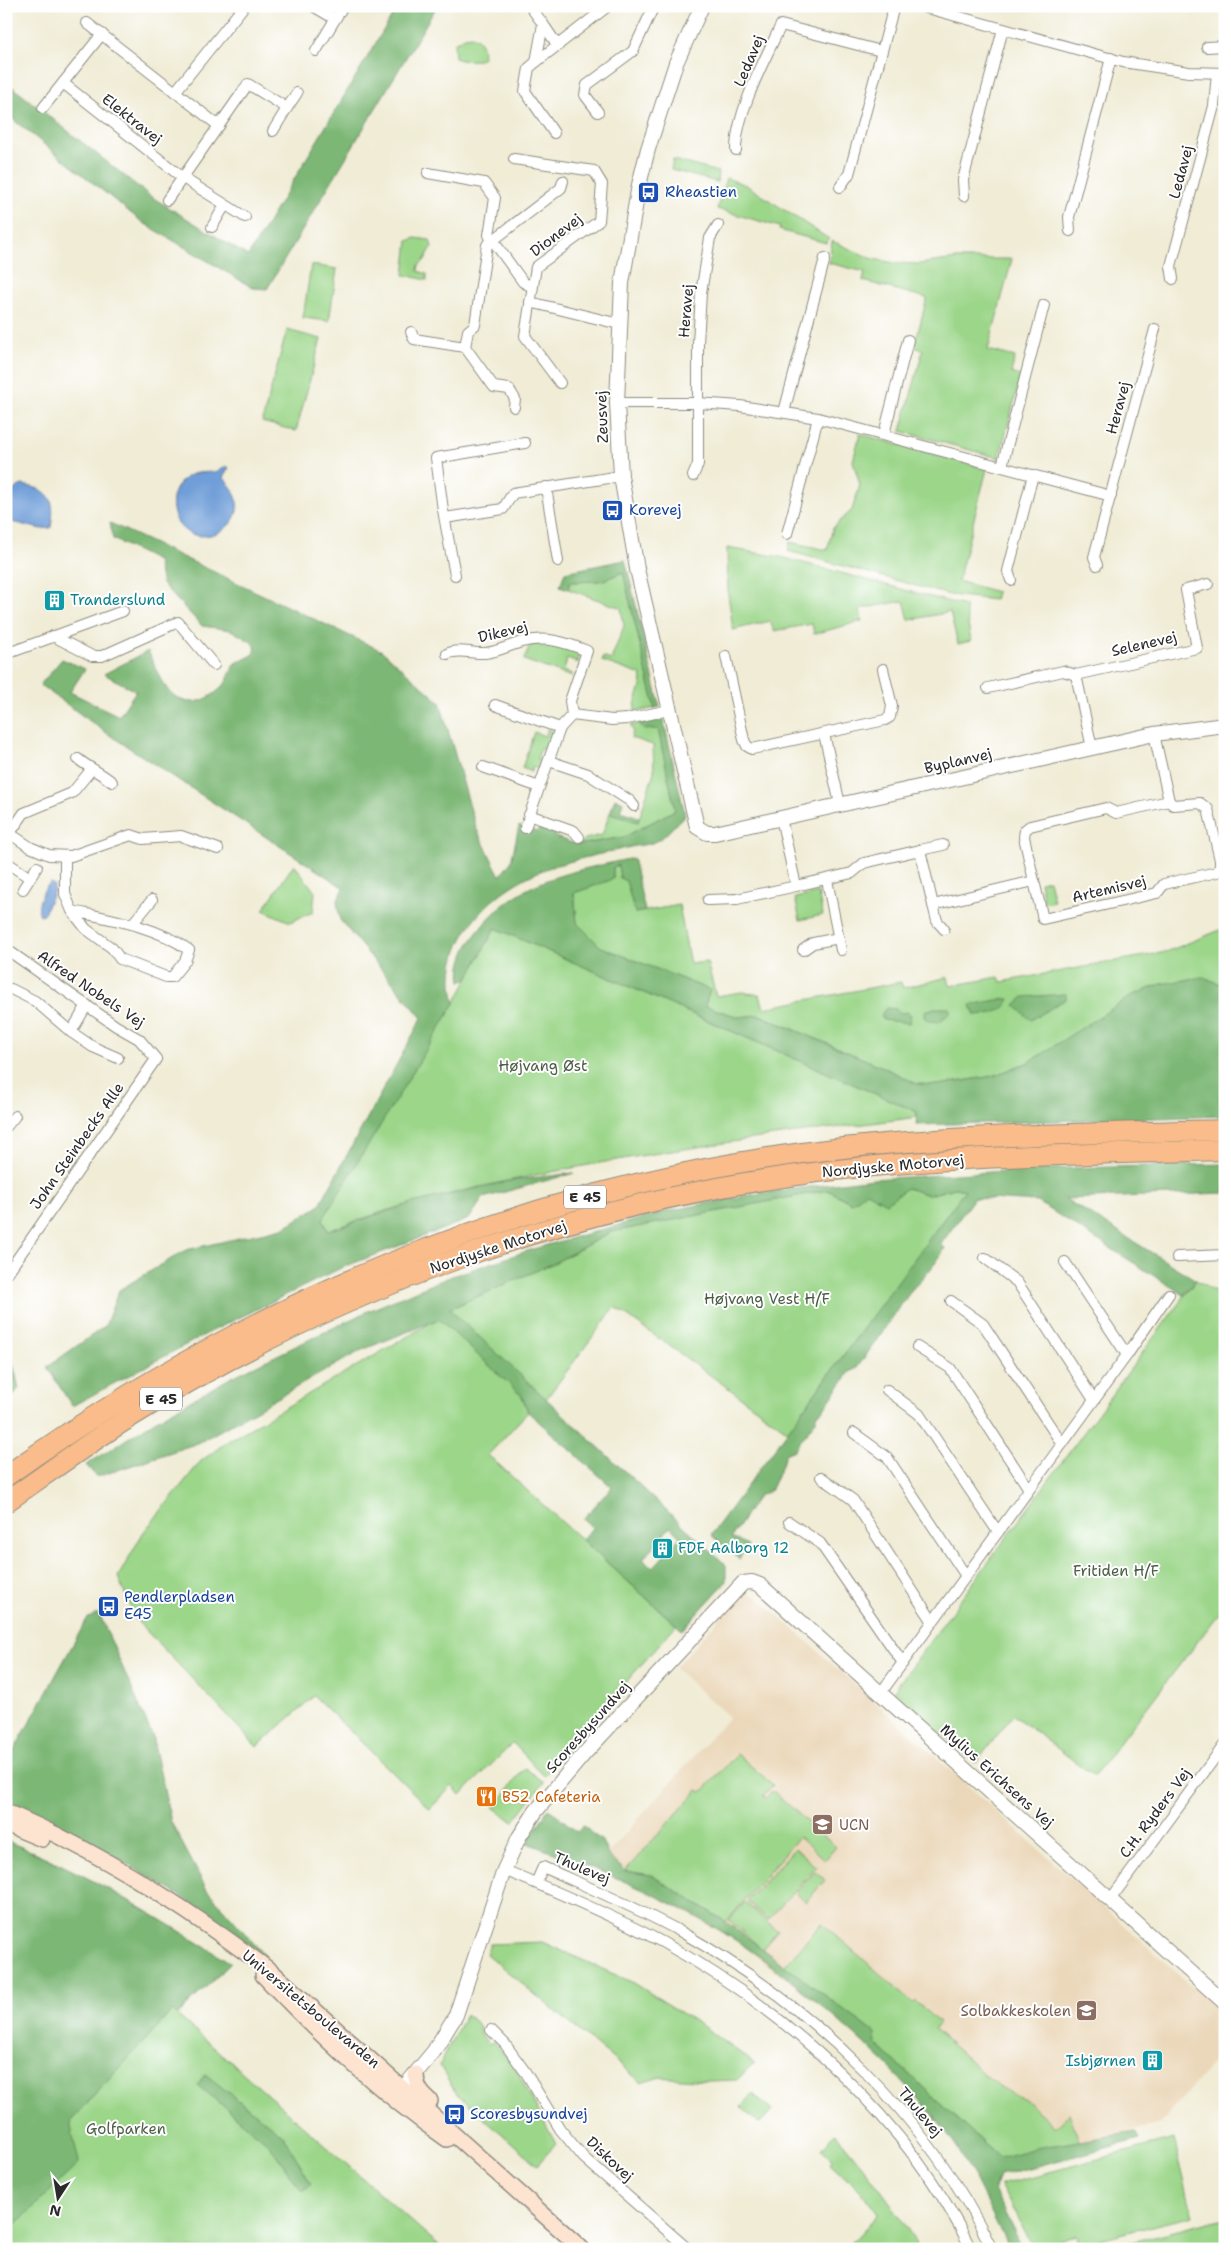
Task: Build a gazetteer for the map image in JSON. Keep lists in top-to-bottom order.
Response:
{
  "streets": {
    "highway": ["Nordjyske Motorvej", "E 45"],
    "main road": ["Universitetsboulevarden"],
    "street": [
      "Ledavej",
      "Elektravej",
      "Dionevej",
      "Heravej",
      "Zeusvej",
      "Dikevej",
      "Selenevej",
      "Byplanvej",
      "Artemisvej",
      "Alfred Nobels Vej",
      "John Steinbecks Alle",
      "Scoresbysundvej",
      "Mylius Erichsens Vej",
      "C.H. Ryders Vej",
      "Thulevej",
      "Diskovej"
    ]
  },
  "crossings": [
    ["Zeusvej", "Byplanvej"],
    ["Alfred Nobels Vej", "John Steinbecks Alle"],
    ["Scoresbysundvej", "Mylius Erichsens Vej"],
    ["Scoresbysundvej", "Universitetsboulevarden"],
    ["Mylius Erichsens Vej", "C.H. Ryders Vej"]
  ],
  "parks": [
    "Højvang Øst",
    "Højvang Vest H/F",
    "Fritiden H/F",
    "Golfparken"
  ],
  "places": {
    "bus stop": [
      "Rheastien",
      "Korevej",
      "Pendlerpladsen E45",
      "Scoresbysundvej"
    ],
    "building": ["Tranderslund", "FDF Aalborg 12", "Isbjørnen"],
    "restaurant": ["B52 Cafeteria"],
    "school or university": ["UCN", "Solbakkeskolen"]
  },
  "north": "bottom"
}
